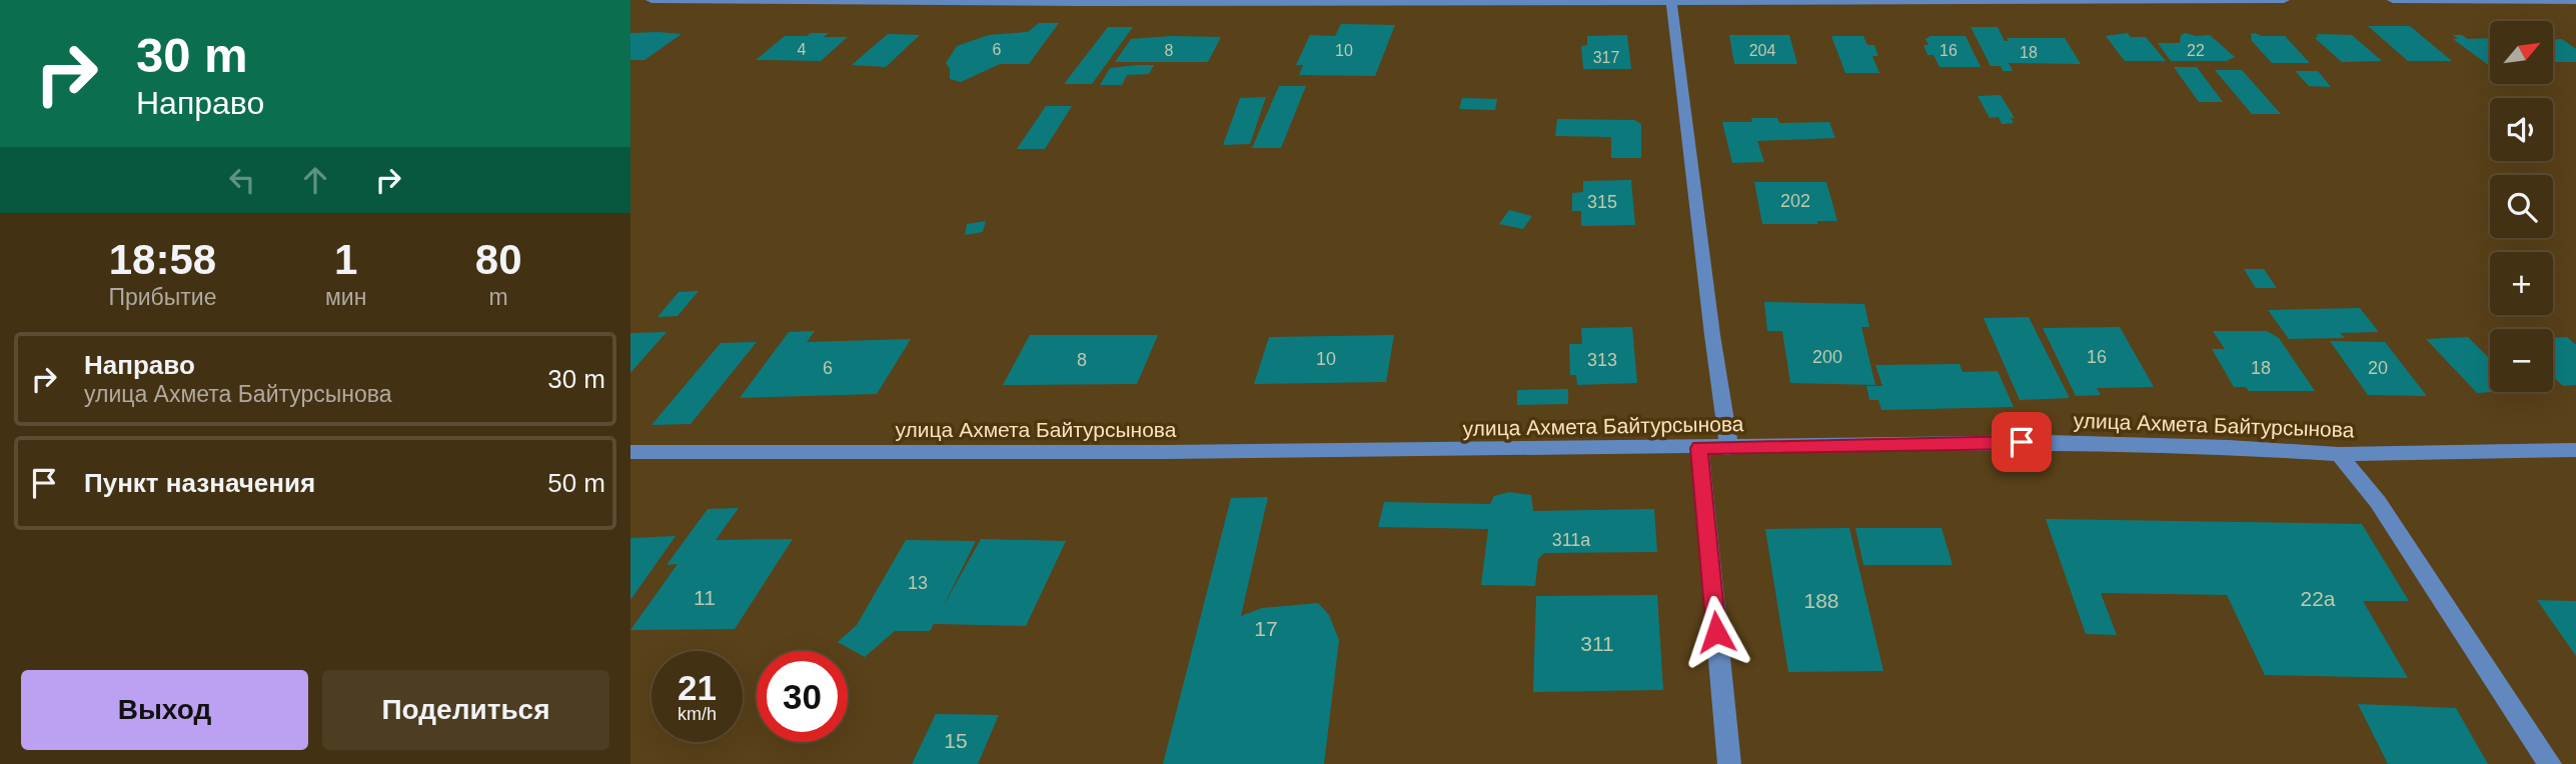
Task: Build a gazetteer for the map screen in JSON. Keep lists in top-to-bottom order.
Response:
{
  "streets": {
    "street": ["улица Ахмета Байтурсынова"]
  },
  "house_numbers": [
    "4",
    "6",
    "8",
    "10",
    "204",
    "16",
    "22",
    "18",
    "317",
    "202",
    "315",
    "200",
    "16",
    "10",
    "8",
    "313",
    "6",
    "18",
    "20",
    "311а",
    "13",
    "11",
    "22а",
    "188",
    "17",
    "311",
    "15"
  ],
  "north": "top right",
  "page": {
    "turn": ["30 m", "Направо"],
    "map_buttons": ["+", "−"],
    "eta": [
      "18:58",
      "Прибытие",
      "1",
      "мин",
      "80",
      "m"
    ],
    "list": [
      {
        "name": "Направо",
        "note": "улица Ахмета Байтурсынова",
        "value": "30 m"
      },
      {
        "name": "Пункт назначения",
        "value": "50 m"
      }
    ],
    "speed": "21 km/h",
    "limit": "30",
    "buttons": ["Выход", "Поделиться"]
  }
}
